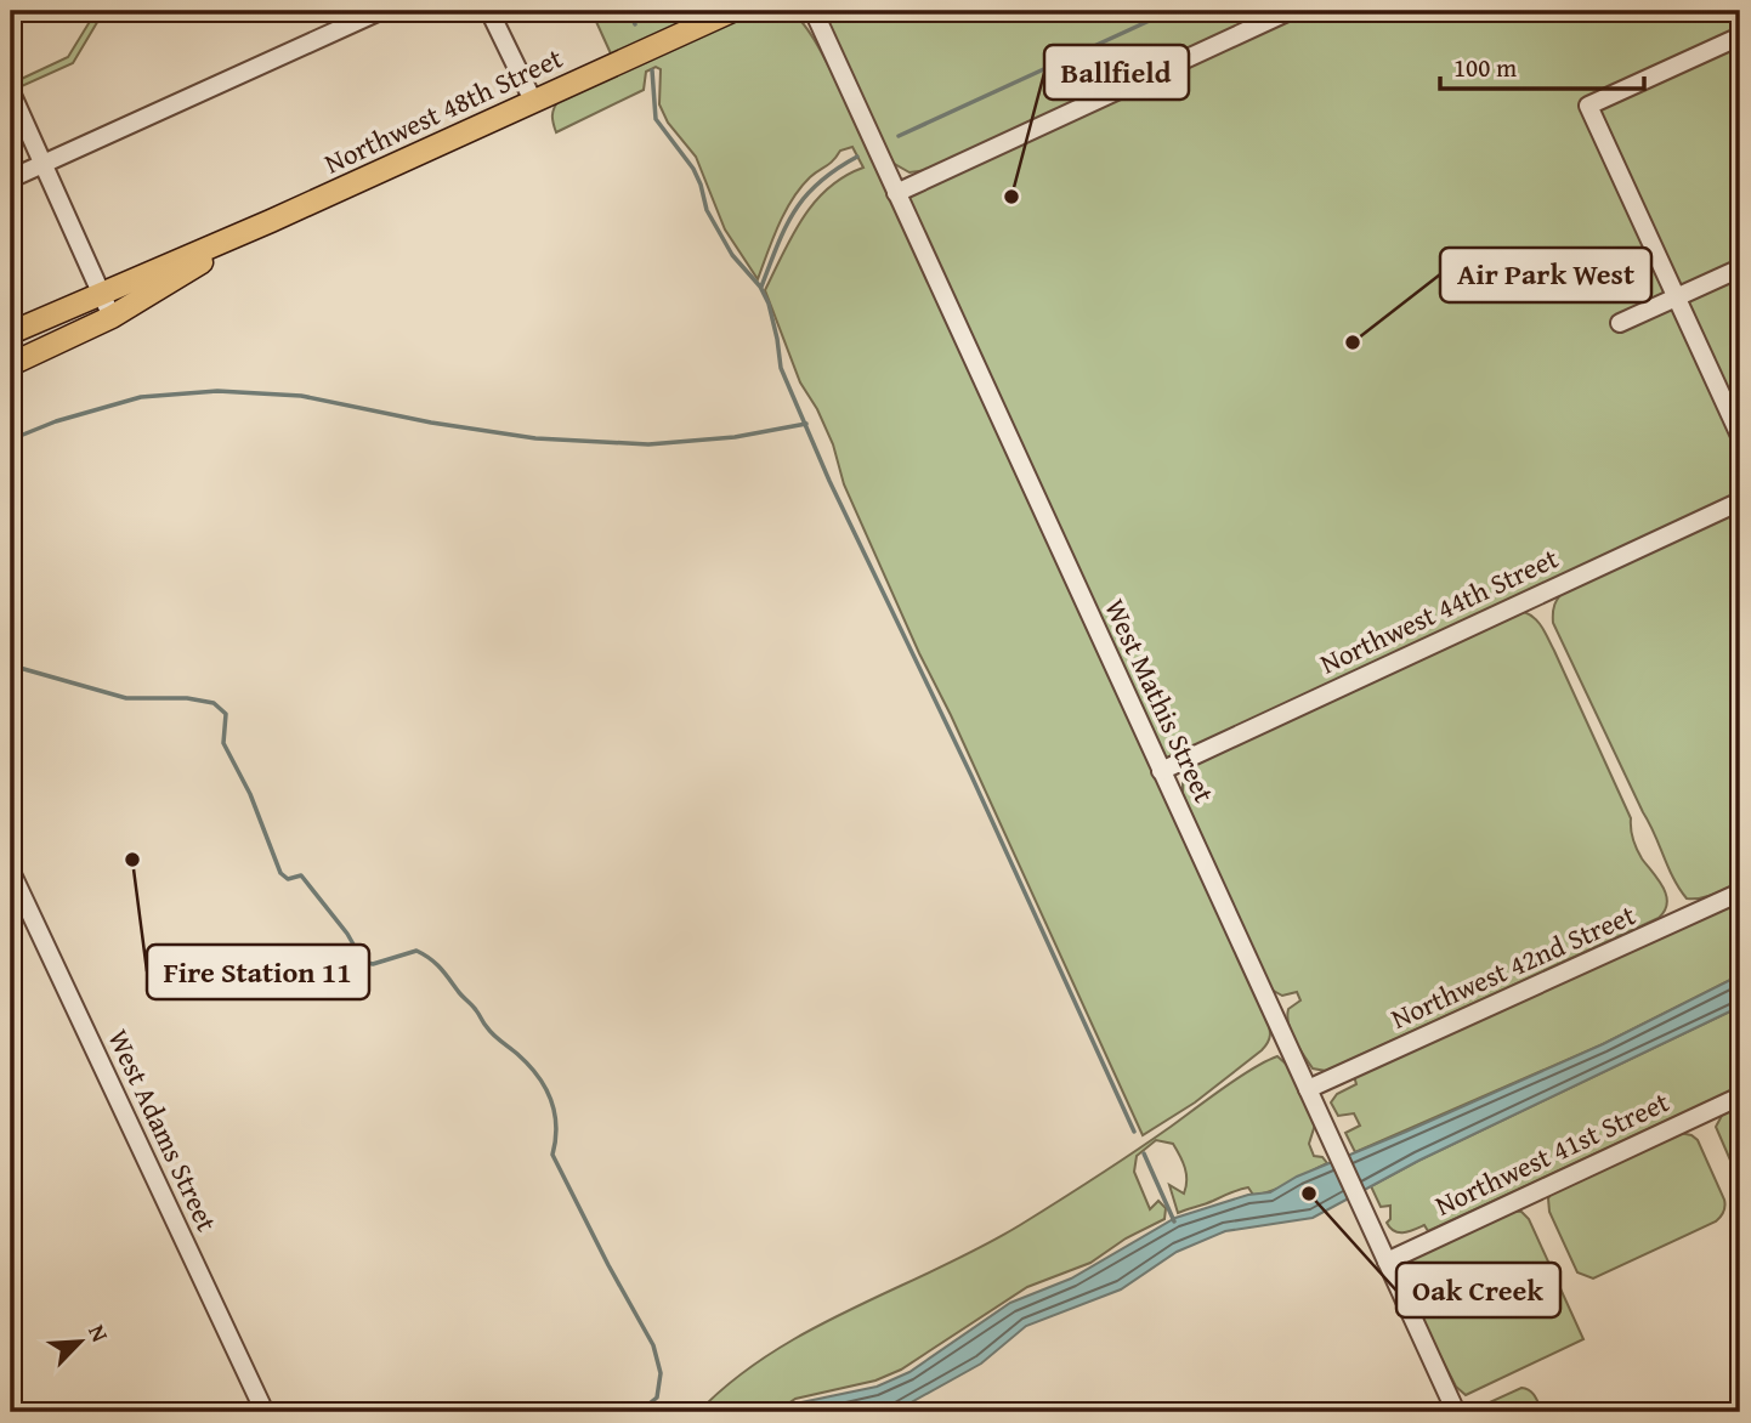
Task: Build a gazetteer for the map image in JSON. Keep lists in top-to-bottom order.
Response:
{
  "streets": {
    "main road": ["Northwest 48th Street"],
    "street": [
      "Northwest 44th Street",
      "West Mathis Street",
      "Northwest 42nd Street",
      "West Adams Street",
      "Northwest 41st Street"
    ]
  },
  "crossings": [
    ["Northwest 44th Street", "West Mathis Street"],
    ["West Mathis Street", "Northwest 42nd Street"],
    ["West Mathis Street", "Northwest 41st Street"]
  ],
  "places": [
    "Ballfield",
    "Air Park West",
    "Fire Station 11",
    "Oak Creek"
  ],
  "scale_bar": "100 m",
  "north": "top right"
}
